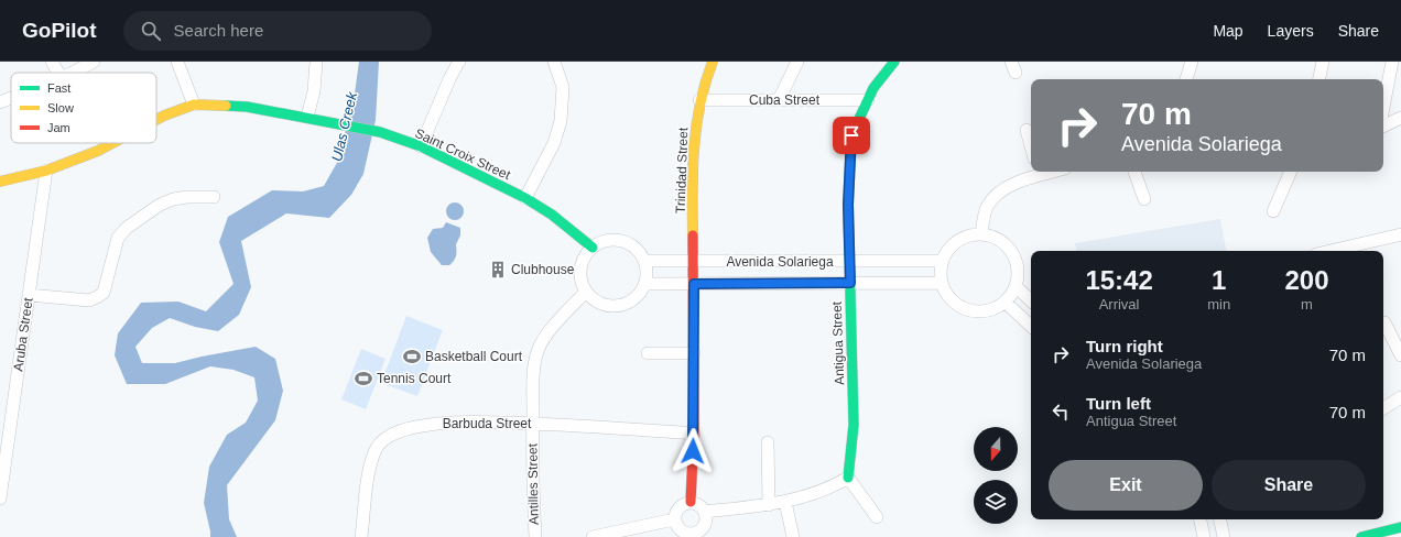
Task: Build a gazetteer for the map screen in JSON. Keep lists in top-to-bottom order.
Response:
{
  "streets": {
    "main road": ["Saint Croix Street", "Trinidad Street", "Antigua Street"],
    "street": [
      "Cuba Street",
      "Avenida Solariega",
      "Aruba Street",
      "Barbuda Street",
      "Antilles Street"
    ]
  },
  "crossings": [
    ["Cuba Street", "Trinidad Street"],
    ["Cuba Street", "Antigua Street"],
    ["Saint Croix Street", "Avenida Solariega"],
    ["Saint Croix Street", "Antilles Street"],
    ["Trinidad Street", "Avenida Solariega"],
    ["Trinidad Street", "Barbuda Street"],
    ["Avenida Solariega", "Antigua Street"],
    ["Avenida Solariega", "Antilles Street"],
    ["Barbuda Street", "Antilles Street"]
  ],
  "water": ["Ulas Creek"],
  "places": {
    "building": ["Clubhouse"],
    "sports": ["Basketball Court", "Tennis Court"]
  },
  "legend": ["Fast", "Slow", "Jam"],
  "north": "bottom",
  "page": {
    "header": "GoPilot",
    "search": "Search here",
    "nav": ["Map", "Layers", "Share"],
    "turn": ["70 m", "Avenida Solariega"],
    "eta": [
      "15:42",
      "Arrival",
      "1",
      "min",
      "200",
      "m"
    ],
    "list": [
      {
        "name": "Turn right",
        "note": "Avenida Solariega",
        "value": "70 m"
      },
      {
        "name": "Turn left",
        "note": "Antigua Street",
        "value": "70 m"
      }
    ],
    "buttons": ["Exit", "Share"]
  }
}
